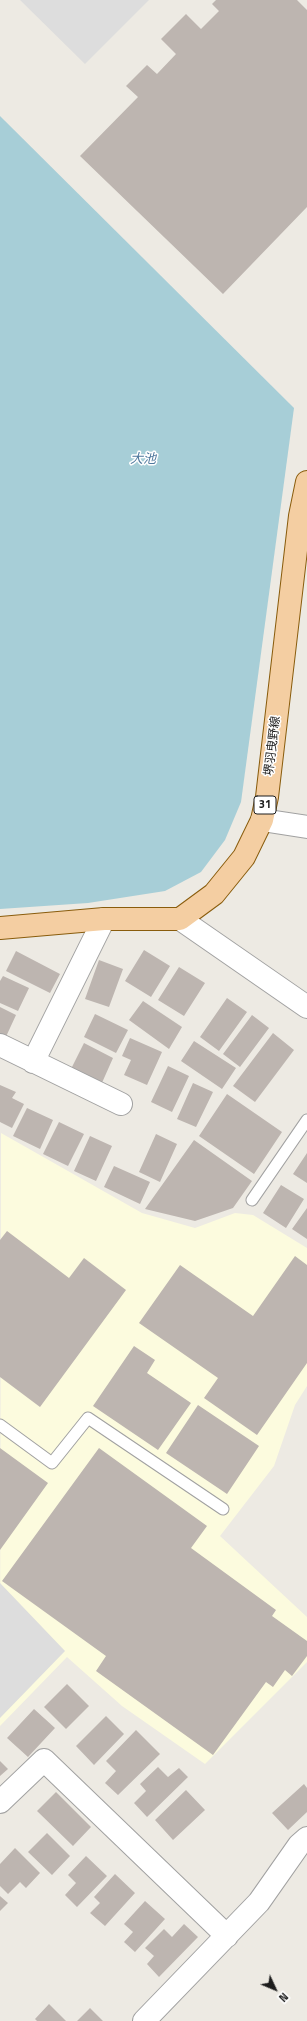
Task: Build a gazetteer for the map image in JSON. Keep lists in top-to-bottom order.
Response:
{
  "streets": {
    "main road": ["堺羽曳野線", "31"]
  },
  "water": ["大池"],
  "north": "bottom right"
}
